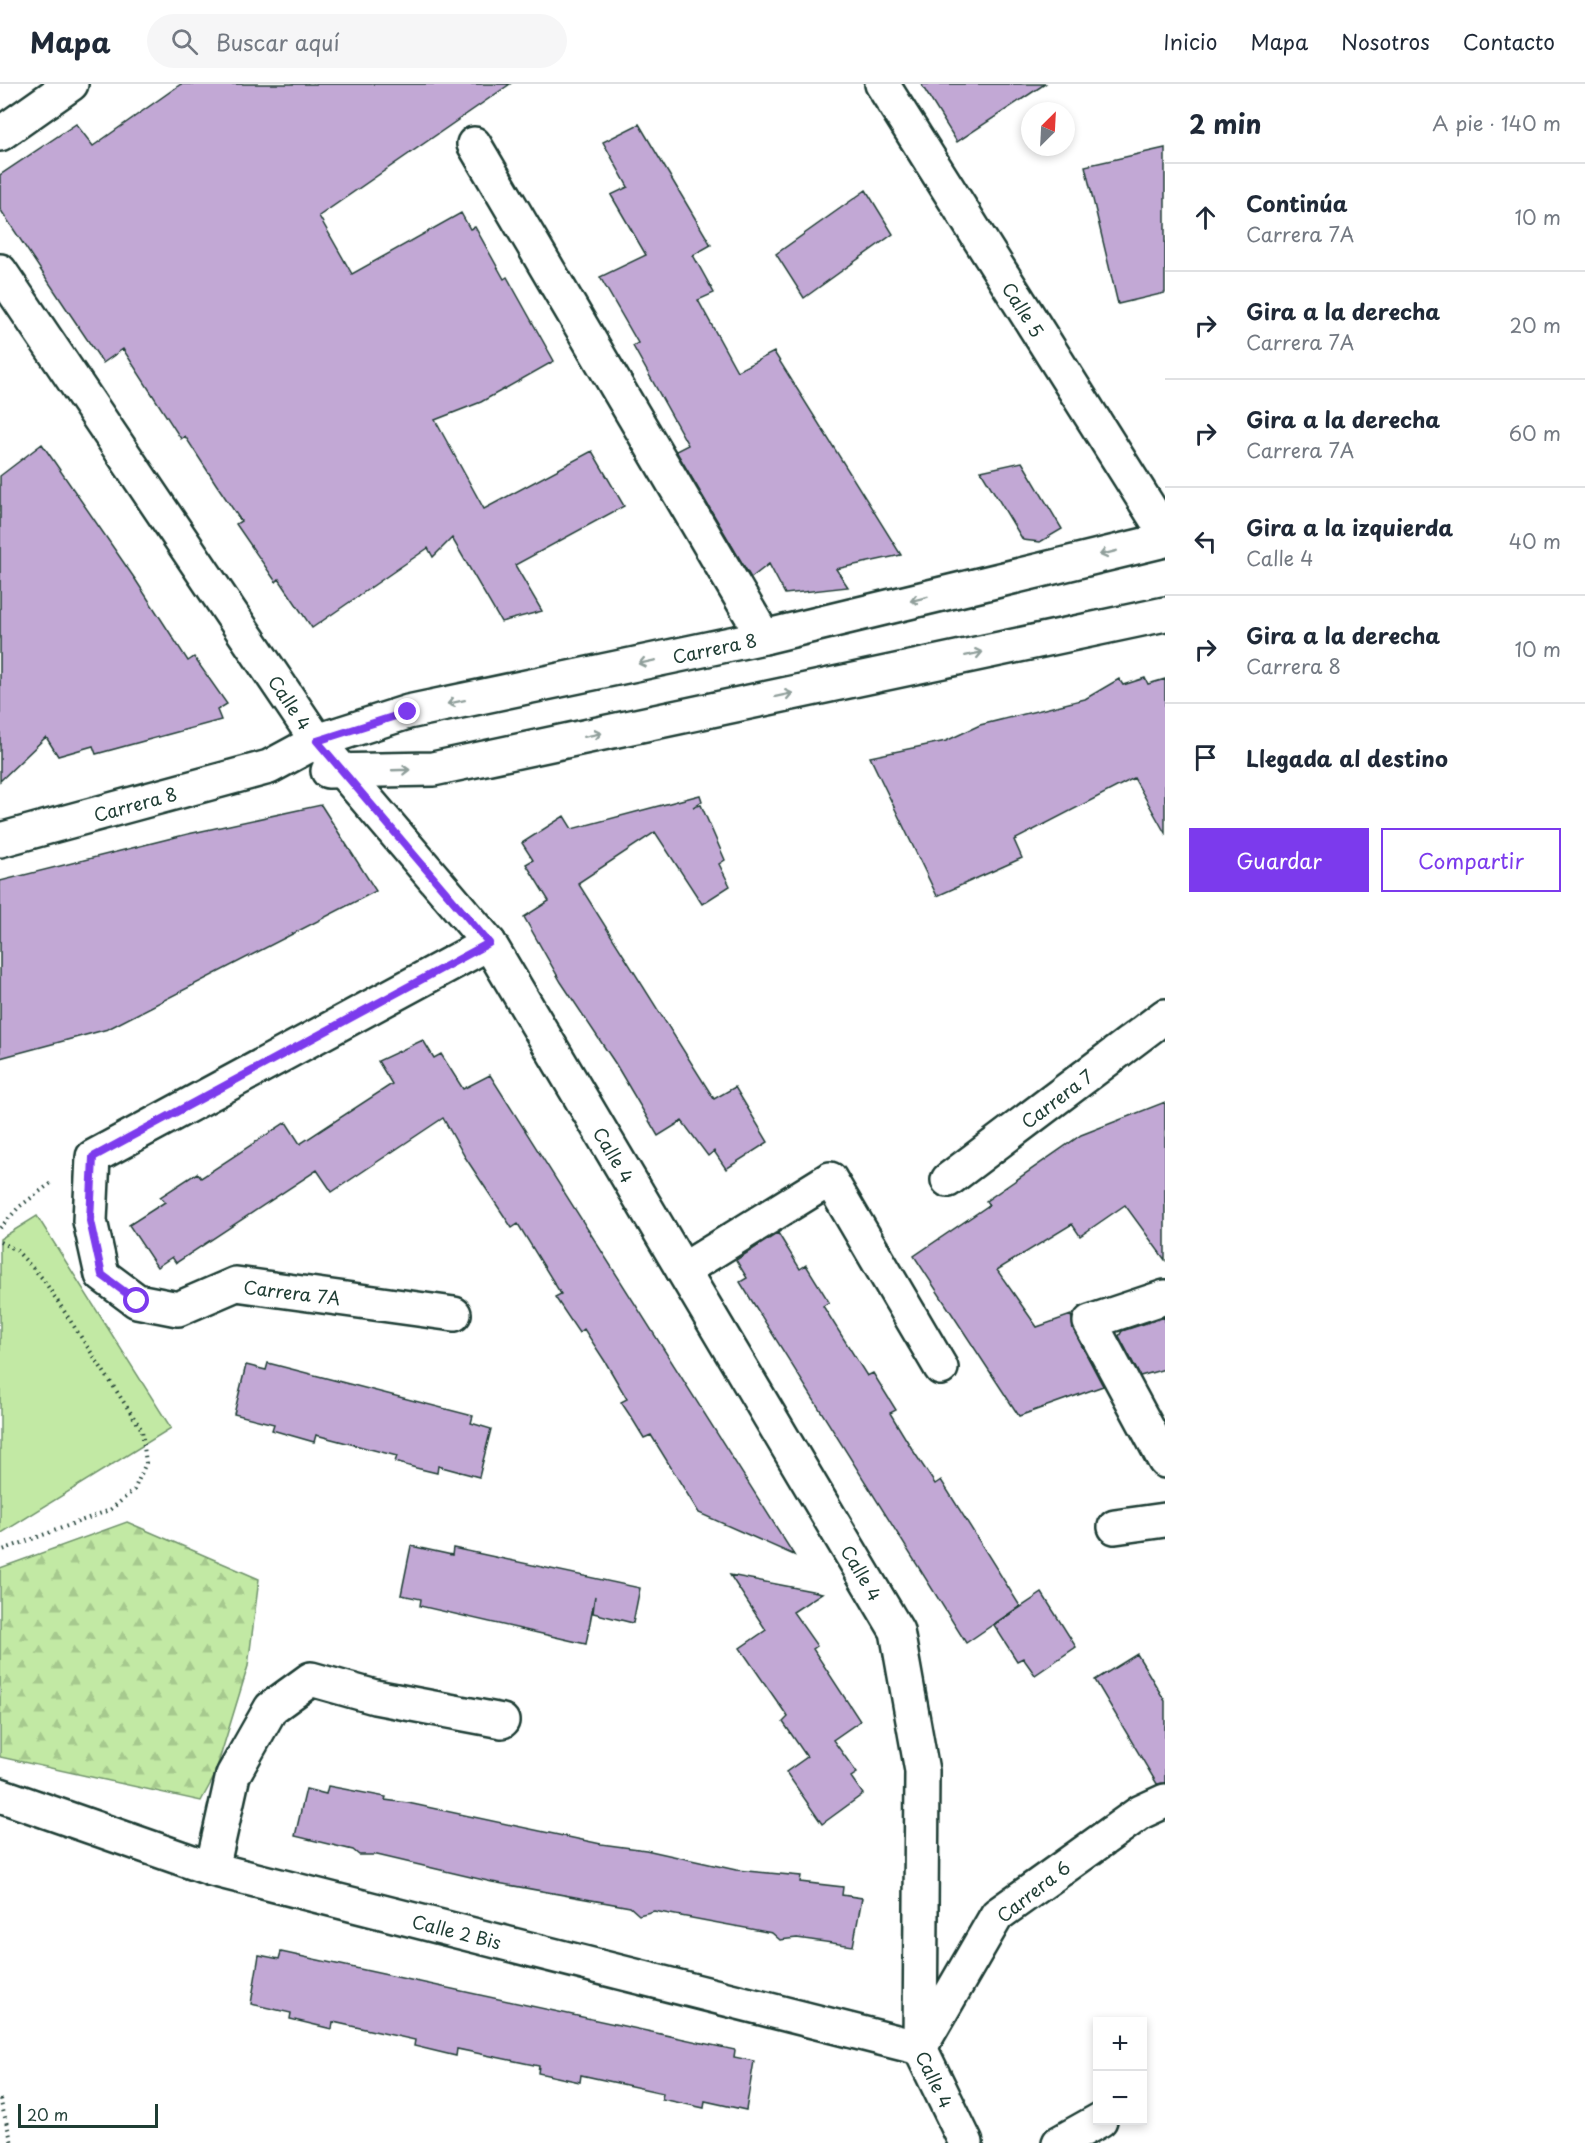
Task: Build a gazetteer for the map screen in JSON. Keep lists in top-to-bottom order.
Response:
{
  "streets": {
    "street": [
      "Calle 5",
      "Carrera 8",
      "Calle 4",
      "Carrera 7",
      "Carrera 7A",
      "Carrera 6",
      "Calle 2 Bis"
    ]
  },
  "crossings": [
    ["Carrera 8", "Calle 4"],
    ["Calle 4", "Carrera 6"],
    ["Calle 4", "Calle 2 Bis"],
    ["Carrera 6", "Calle 2 Bis"]
  ],
  "scale_bar": "20 m",
  "north": "top right",
  "page": {
    "header": "Mapa",
    "search": "Buscar aquí",
    "nav": [
      "Inicio",
      "Mapa",
      "Nosotros",
      "Contacto"
    ],
    "heading": ["2 min", "A pie · 140 m"],
    "list": [
      ["Continúa", "Carrera 7A", "10 m"],
      ["Gira a la derecha", "Carrera 7A", "20 m"],
      ["Gira a la derecha", "Carrera 7A", "60 m"],
      ["Gira a la izquierda", "Calle 4", "40 m"],
      ["Gira a la derecha", "Carrera 8", "10 m"],
      "Llegada al destino"
    ],
    "buttons": ["Guardar", "Compartir"],
    "map_buttons": ["+", "−"],
    "scale": "20 m"
  }
}
